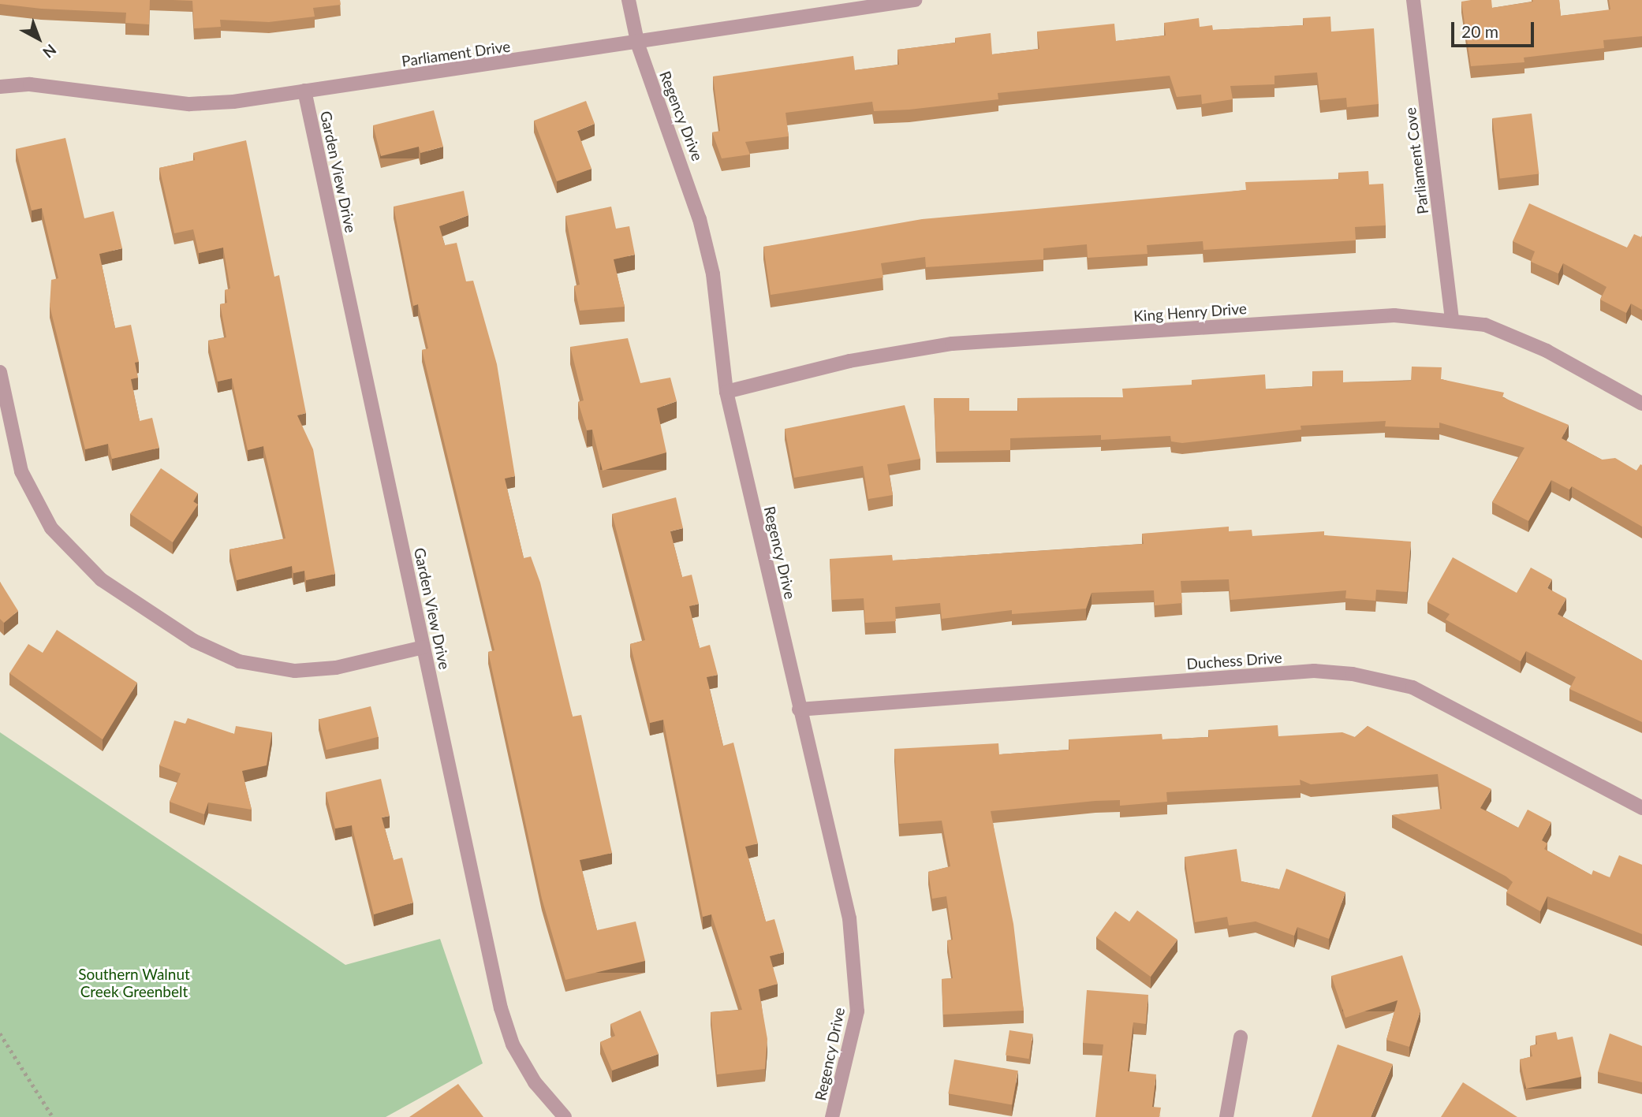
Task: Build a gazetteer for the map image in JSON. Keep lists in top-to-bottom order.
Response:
{
  "streets": {
    "street": [
      "Parliament Drive",
      "Regency Drive",
      "Parliament Cove",
      "Garden View Drive",
      "King Henry Drive",
      "Duchess Drive"
    ]
  },
  "crossings": [
    ["Parliament Drive", "Regency Drive"],
    ["Parliament Drive", "Garden View Drive"],
    ["Regency Drive", "King Henry Drive"],
    ["Regency Drive", "Duchess Drive"],
    ["Parliament Cove", "King Henry Drive"]
  ],
  "parks": ["Southern Walnut Creek Greenbelt"],
  "scale_bar": "20 m",
  "north": "bottom right"
}
